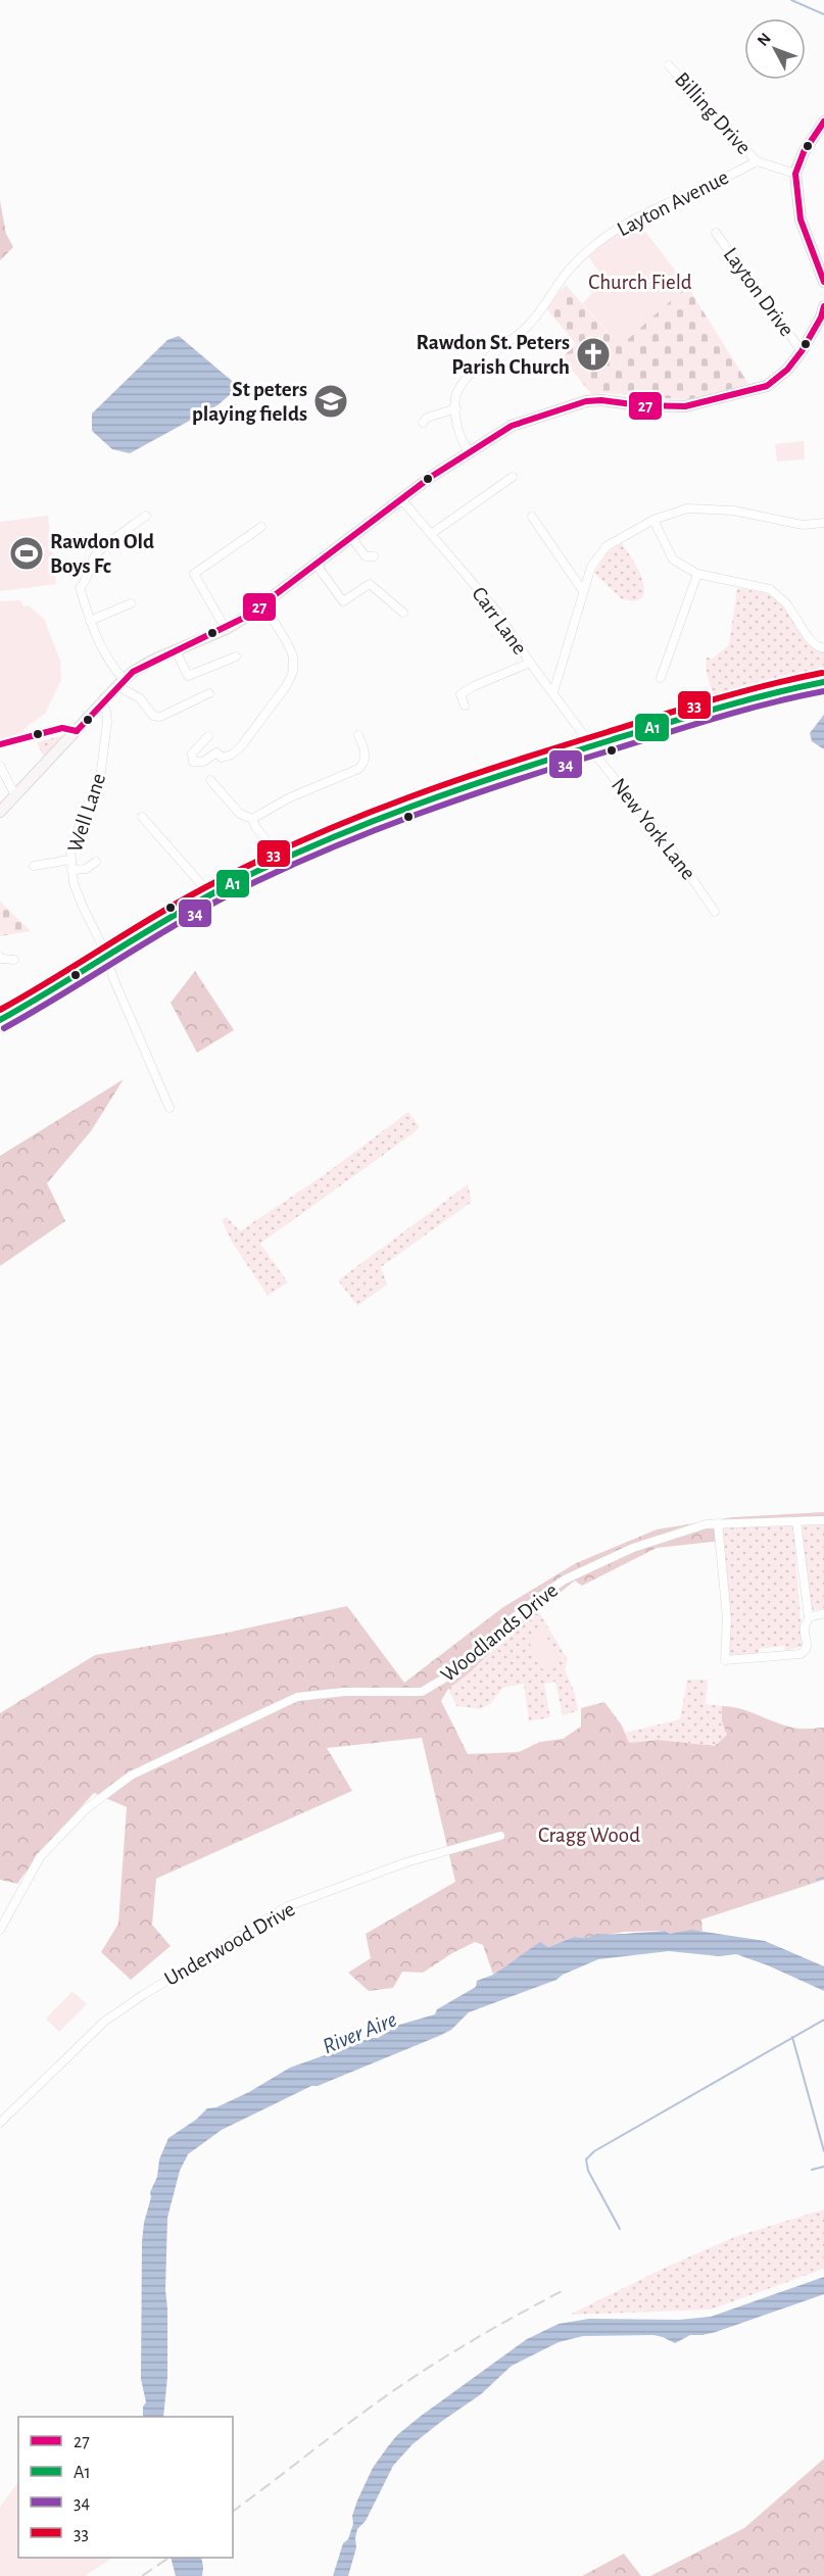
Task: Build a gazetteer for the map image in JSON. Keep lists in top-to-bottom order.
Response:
{
  "streets": {
    "street": [
      "Billing Drive",
      "Layton Avenue",
      "Layton Drive",
      "Carr Lane",
      "Well Lane",
      "New York Lane",
      "Woodlands Drive",
      "Underwood Drive"
    ]
  },
  "crossings": [
    ["Billing Drive", "Layton Avenue"],
    ["Carr Lane", "New York Lane"]
  ],
  "water": ["River Aire"],
  "parks": ["Church Field", "Cragg Wood"],
  "places": {
    "church": ["Rawdon St. Peters Parish Church"],
    "school or university": ["St peters playing fields"],
    "sports": ["Rawdon Old Boys Fc"]
  },
  "lines": [
    "transit line 27",
    "transit line 33",
    "transit line A1",
    "transit line 34"
  ],
  "legend": [
    "27",
    "A1",
    "34",
    "33"
  ],
  "north": "top left"
}
